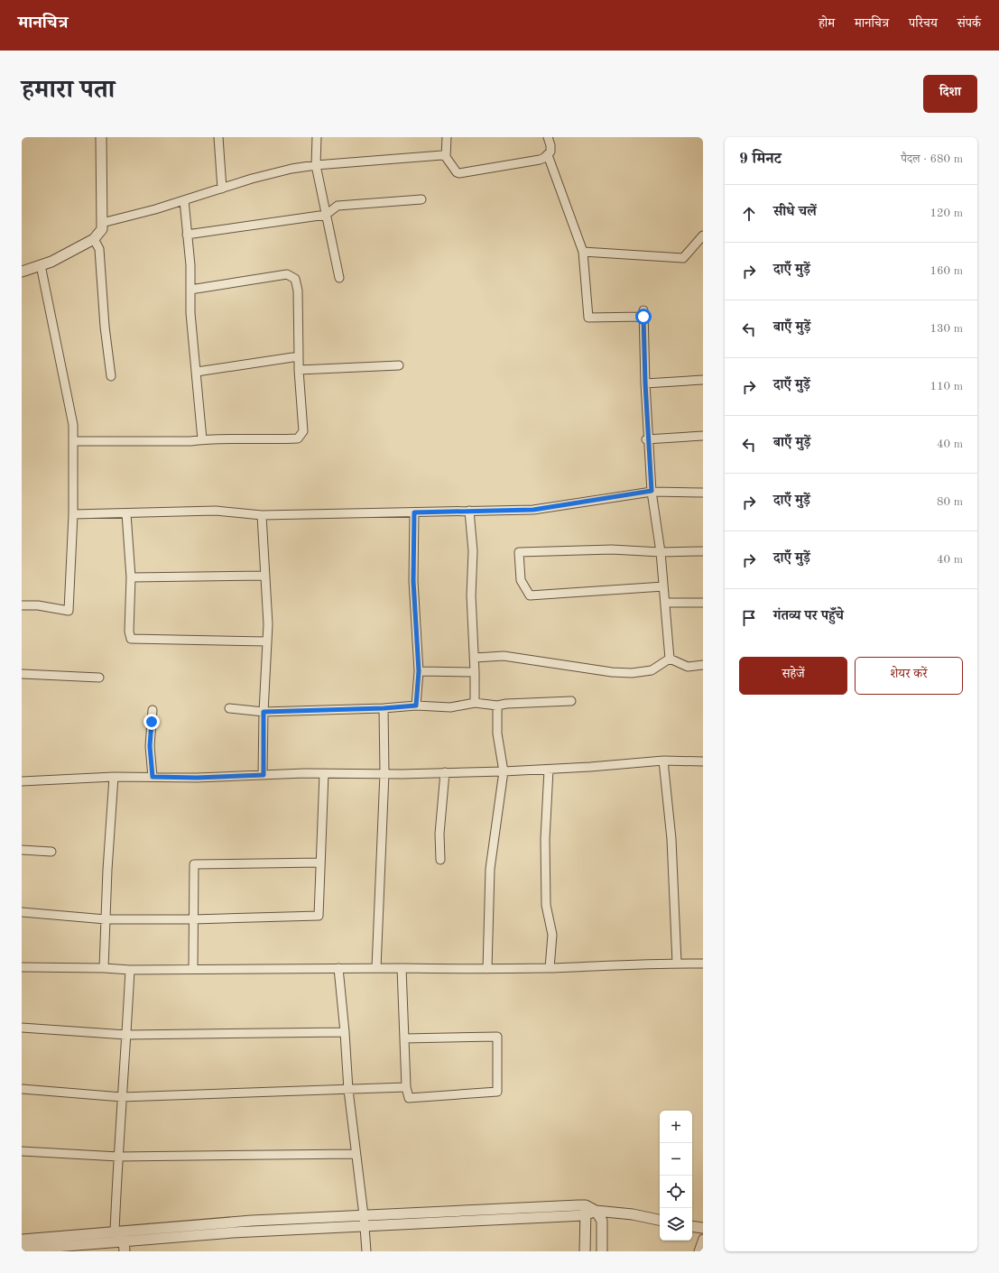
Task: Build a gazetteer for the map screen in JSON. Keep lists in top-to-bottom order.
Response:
{
  "page": {
    "header": "मानचित्र",
    "nav": [
      "होम",
      "मानचित्र",
      "परिचय",
      "संपर्क"
    ],
    "title": "हमारा पता",
    "buttons": [
      "दिशा",
      ["सहेजें", "शेयर करें"]
    ],
    "heading": ["9 मिनट", "पैदल · 680 m"],
    "list": [
      ["सीधे चलें", "120 m"],
      ["दाएँ मुड़ें", "160 m"],
      ["बाएँ मुड़ें", "130 m"],
      ["दाएँ मुड़ें", "110 m"],
      ["बाएँ मुड़ें", "40 m"],
      ["दाएँ मुड़ें", "80 m"],
      ["दाएँ मुड़ें", "40 m"],
      "गंतव्य पर पहुँचे"
    ],
    "map_buttons": ["+", "−"]
  }
}
